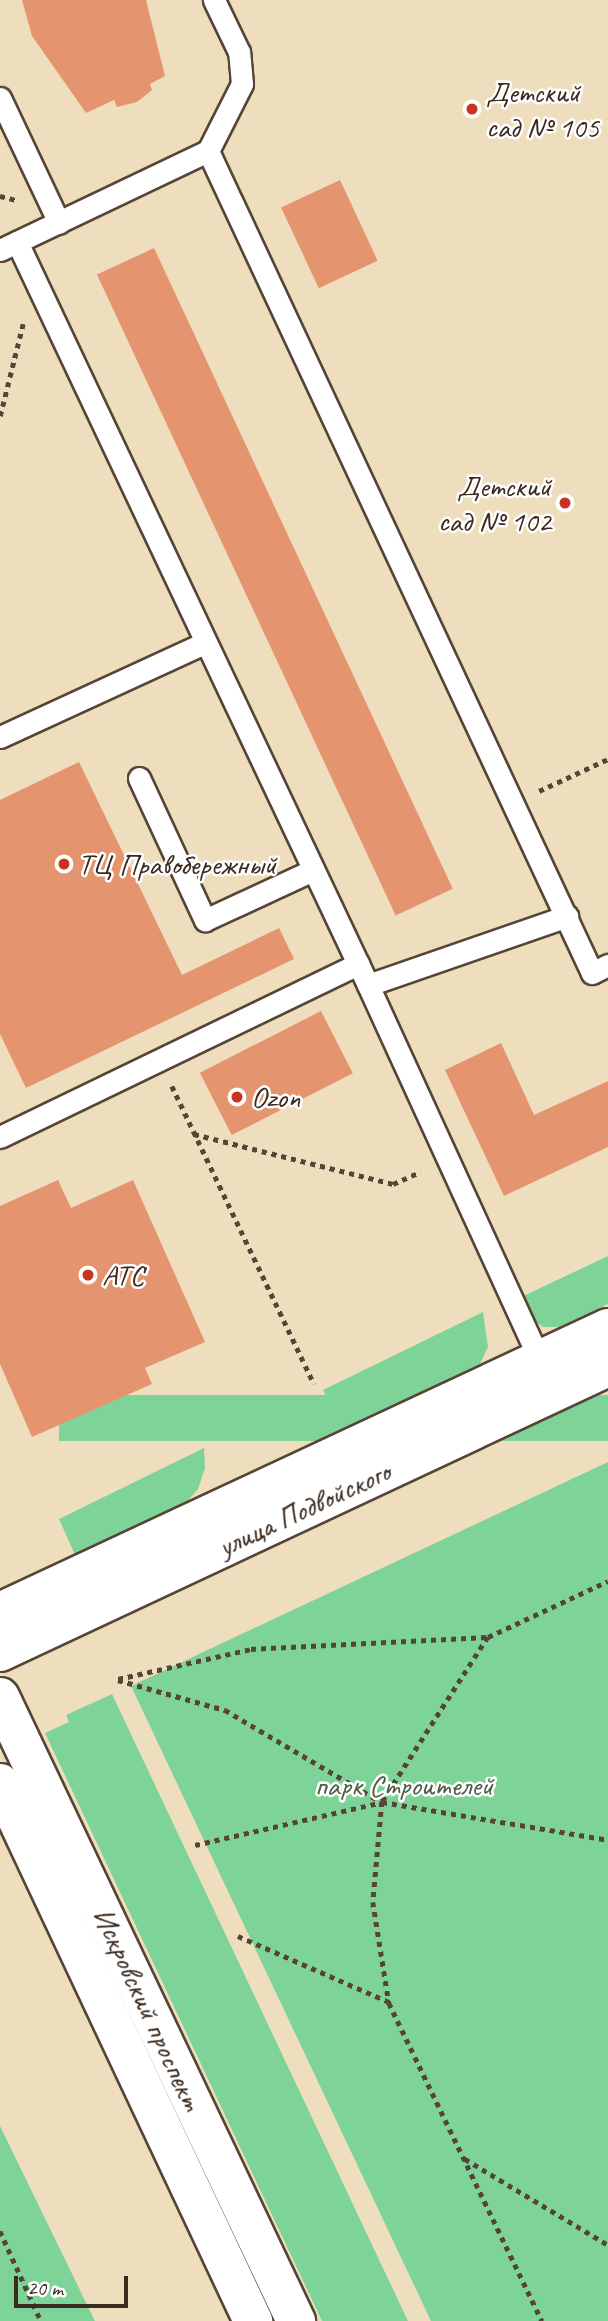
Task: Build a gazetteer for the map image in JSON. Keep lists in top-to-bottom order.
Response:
{
  "streets": {
    "street": ["улица Подвойского", "Искровский проспект"]
  },
  "parks": ["парк Строителей"],
  "places": [
    "Детский сад № 105",
    "Детский сад № 102",
    "ТЦ Правобережный",
    "Ozon",
    "АТС"
  ],
  "scale_bar": "20 m"
}
